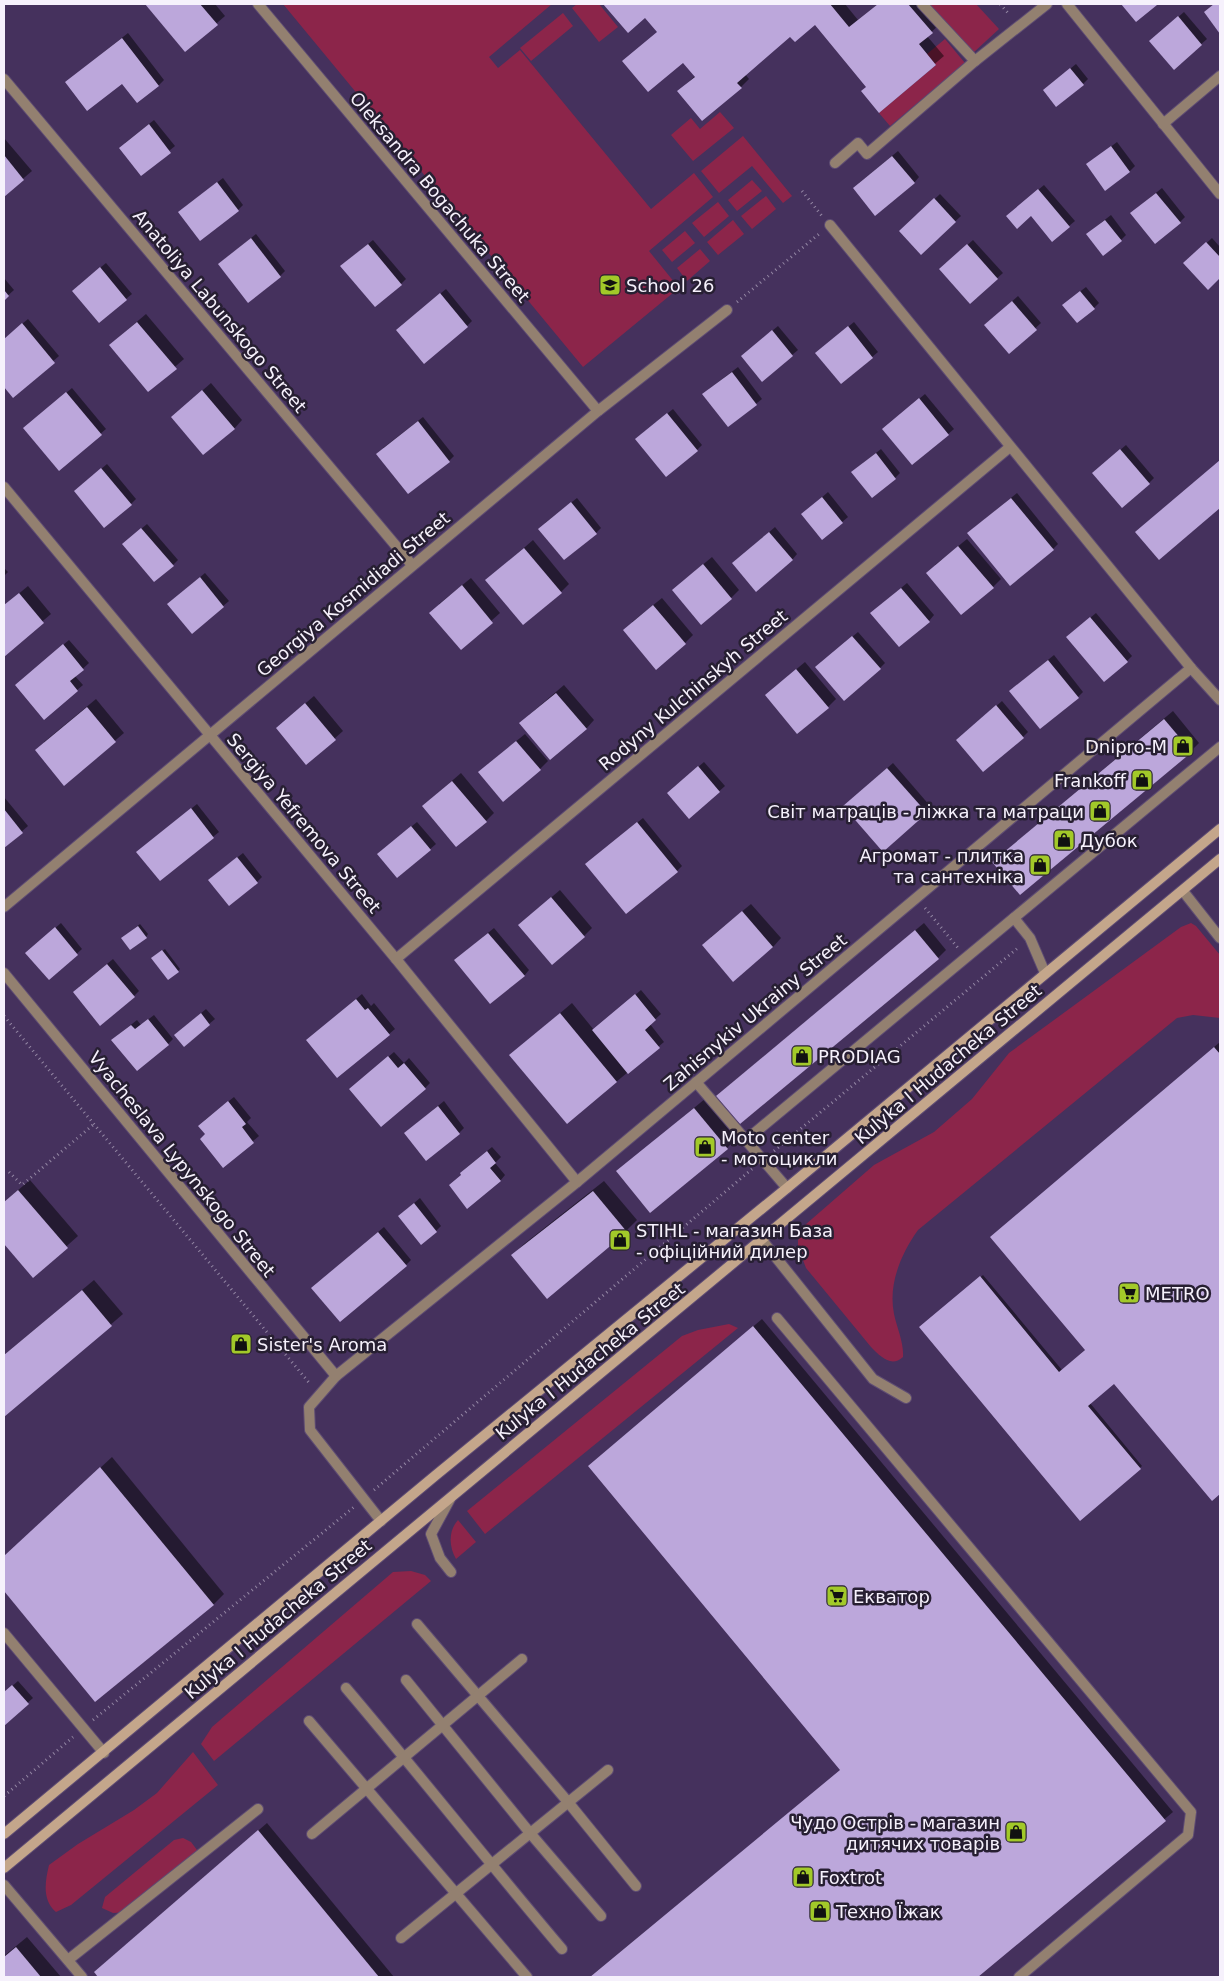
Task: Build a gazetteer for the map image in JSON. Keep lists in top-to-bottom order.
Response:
{
  "streets": {
    "main road": ["Kulyka I Hudacheka Street"],
    "street": [
      "Oleksandra Bogachuka Street",
      "Anatoliya Labunskogo Street",
      "Georgiya Kosmidiadi Street",
      "Rodyny Kulchinskyh Street",
      "Sergiya Yefremova Street",
      "Zahisnykiv Ukrainy Street",
      "Vyacheslava Lypynskogo Street"
    ]
  },
  "crossings": [
    ["Oleksandra Bogachuka Street", "Georgiya Kosmidiadi Street"],
    ["Anatoliya Labunskogo Street", "Georgiya Kosmidiadi Street"],
    ["Georgiya Kosmidiadi Street", "Sergiya Yefremova Street"],
    ["Rodyny Kulchinskyh Street", "Sergiya Yefremova Street"],
    ["Sergiya Yefremova Street", "Zahisnykiv Ukrainy Street"],
    ["Zahisnykiv Ukrainy Street", "Kulyka I Hudacheka Street"],
    ["Zahisnykiv Ukrainy Street", "Vyacheslava Lypynskogo Street"]
  ],
  "places": {
    "school or university": ["School 26"],
    "shop": [
      "Dnipro-M",
      "Frankoff",
      "Світ матраців - ліжка та матраци",
      "Дубок",
      "Агромат - плитка та сантехніка",
      "PRODIAG",
      "Moto center - мотоцикли",
      "STIHL - магазин База - офіційний дилер",
      "Sister's Aroma",
      "Чудо Острів - магазин дитячих товарів",
      "Foxtrot",
      "Техно Їжак"
    ],
    "supermarket": ["METRO", "Екватор"]
  }
}
